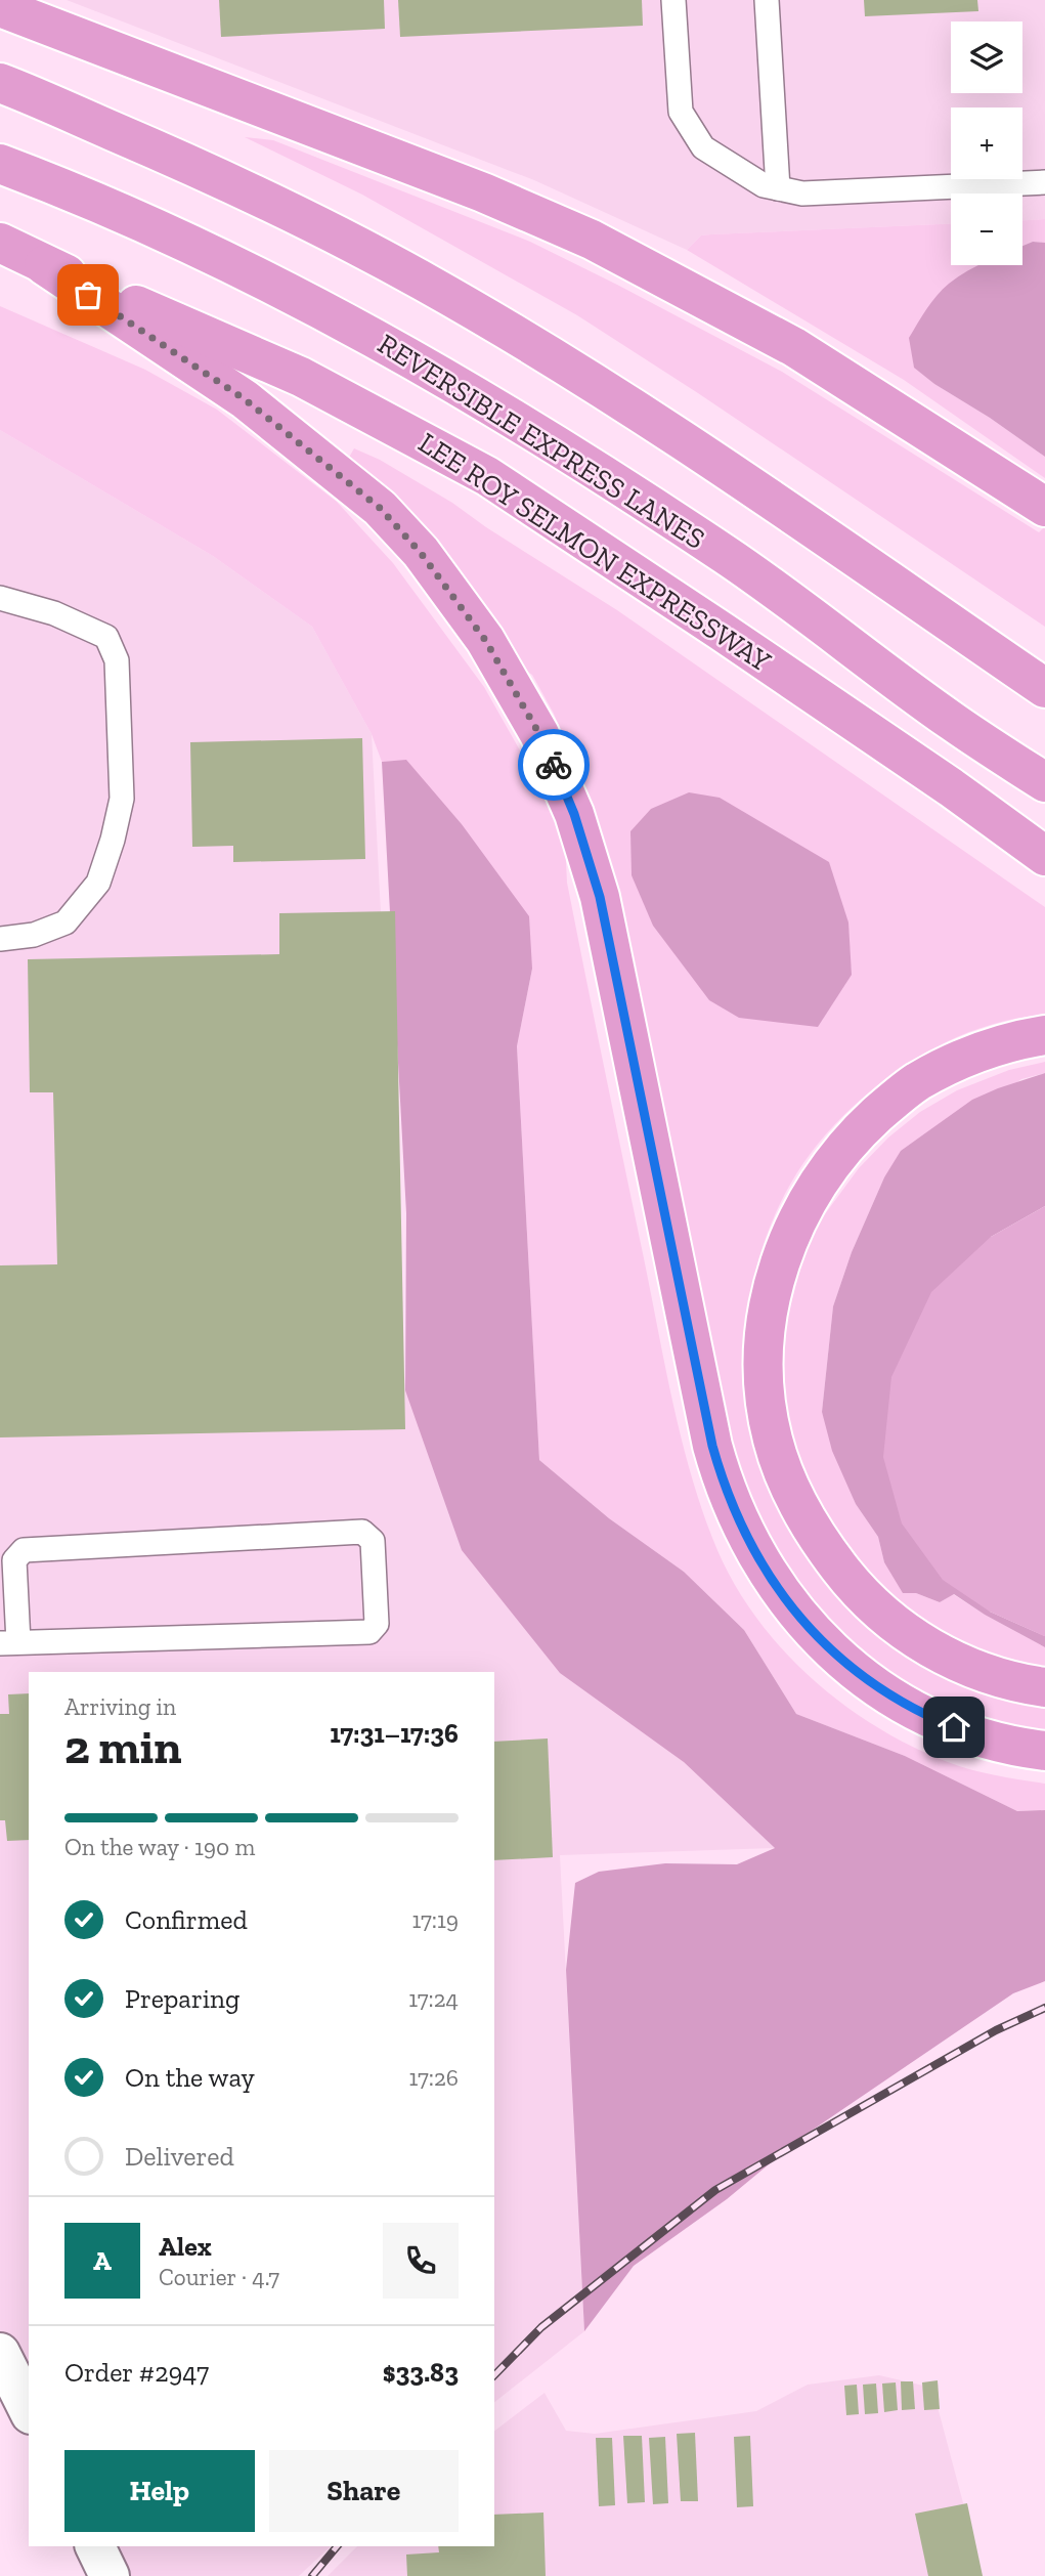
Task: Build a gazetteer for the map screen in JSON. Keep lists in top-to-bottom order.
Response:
{
  "streets": {
    "highway": ["REVERSIBLE EXPRESS LANES", "LEE ROY SELMON EXPRESSWAY"]
  },
  "page": {
    "map_buttons": ["+", "−"],
    "heading": ["2 min", "Arriving in", "17:31–17:36"],
    "panel": [
      "Alex",
      "Courier · 4.7",
      "Order #2947",
      "$33.83"
    ],
    "bar": "On the way · 190 m",
    "list": [
      ["Confirmed", "17:19"],
      ["Preparing", "17:24"],
      ["On the way", "17:26"],
      "Delivered"
    ],
    "round": "A",
    "buttons": ["Help", "Share"]
  }
}
